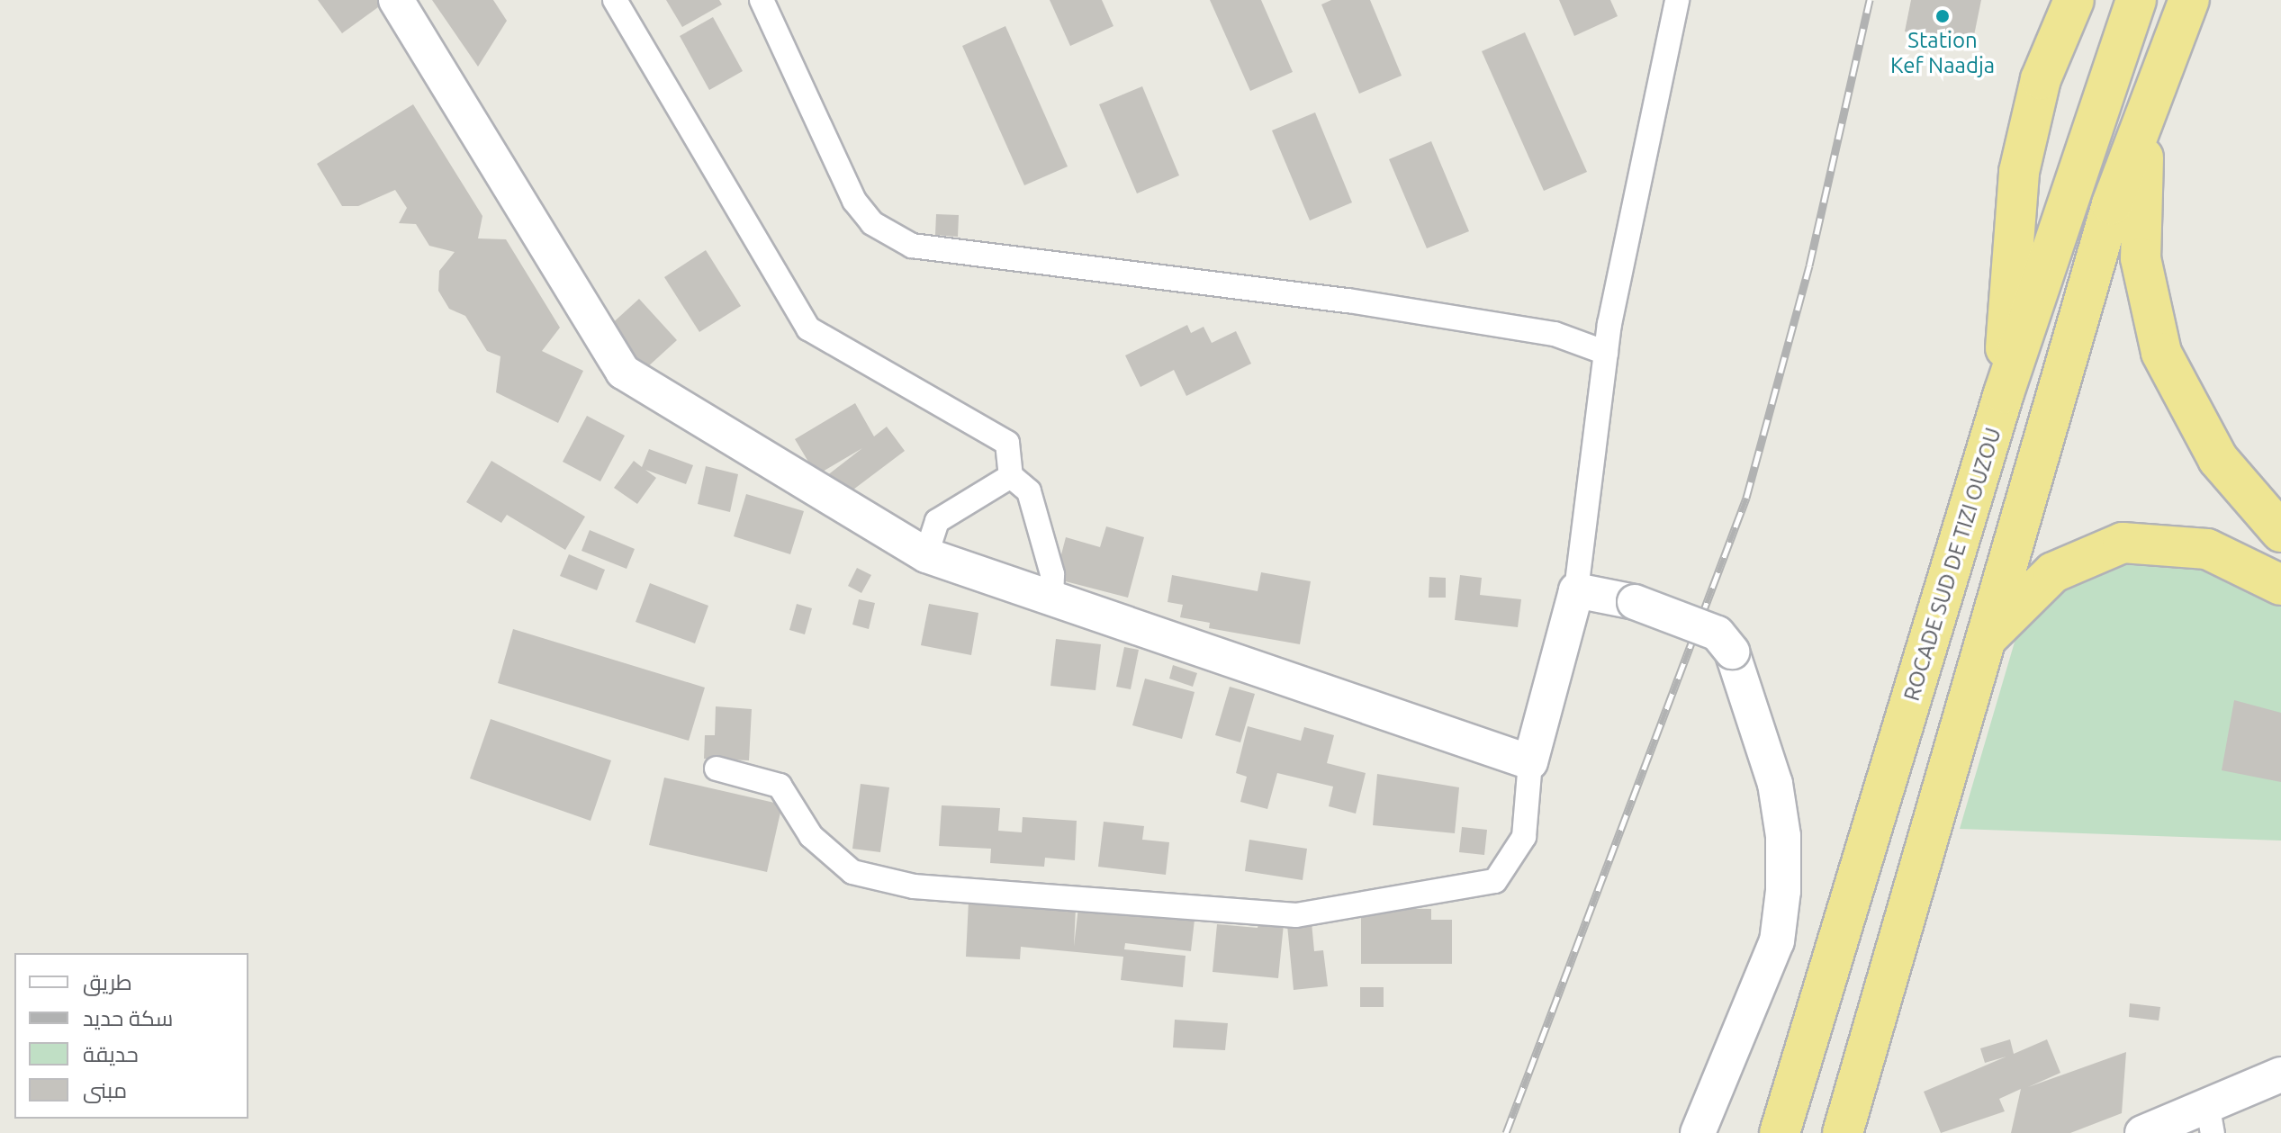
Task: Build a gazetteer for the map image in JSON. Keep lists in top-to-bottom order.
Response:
{
  "streets": {
    "highway": ["ROCADE SUD DE TIZI OUZOU"]
  },
  "places": ["Station Kef Naadja"],
  "legend": [
    "طريق",
    "سكة حديد",
    "حديقة",
    "مبنى"
  ]
}
